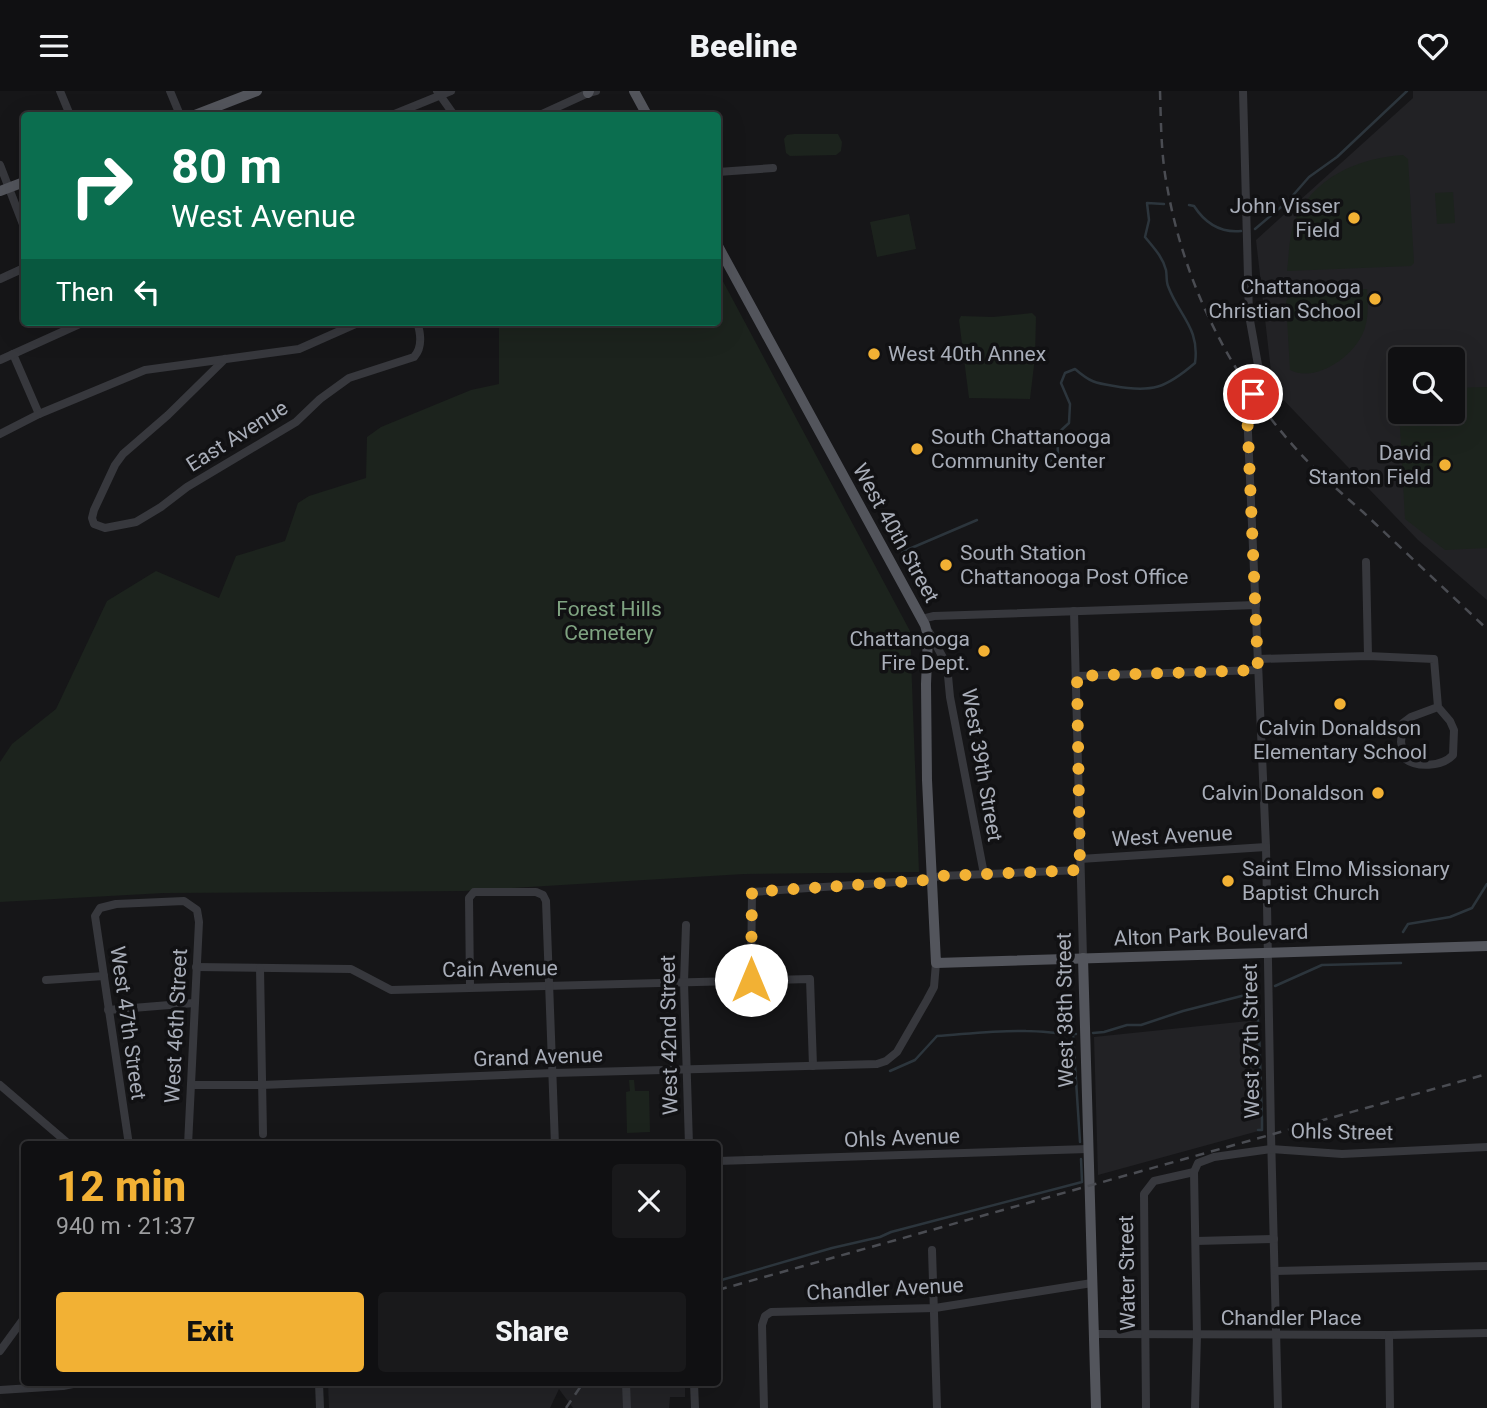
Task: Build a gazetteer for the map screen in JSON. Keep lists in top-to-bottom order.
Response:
{
  "streets": {
    "main road": ["West 40th Street", "Alton Park Boulevard", "West 38th Street"],
    "street": [
      "East Avenue",
      "West 39th Street",
      "West Avenue",
      "Cain Avenue",
      "West 47th Street",
      "West 46th Street",
      "West 42nd Street",
      "West 37th Street",
      "Grand Avenue",
      "Ohls Street",
      "Ohls Avenue",
      "Water Street",
      "Chandler Avenue",
      "Chandler Place"
    ]
  },
  "crossings": [
    ["West 40th Street", "West 39th Street"],
    ["West 40th Street", "Alton Park Boulevard"],
    ["West 40th Street", "Grand Avenue"],
    ["West Avenue", "West 38th Street"],
    ["West Avenue", "West 37th Street"],
    ["Alton Park Boulevard", "West 38th Street"],
    ["Alton Park Boulevard", "West 37th Street"],
    ["Cain Avenue", "West 46th Street"],
    ["Cain Avenue", "West 42nd Street"],
    ["Cain Avenue", "Grand Avenue"],
    ["West 38th Street", "Ohls Avenue"],
    ["West 38th Street", "Chandler Avenue"],
    ["West 38th Street", "Chandler Place"],
    ["West 47th Street", "West 46th Street"],
    ["West 46th Street", "Grand Avenue"],
    ["West 42nd Street", "Grand Avenue"],
    ["West 37th Street", "Ohls Street"],
    ["West 37th Street", "Chandler Place"],
    ["Ohls Street", "Water Street"],
    ["Water Street", "Chandler Place"]
  ],
  "parks": ["Forest Hills Cemetery"],
  "places": [
    "John Visser Field",
    "Chattanooga Christian School",
    "West 40th Annex",
    "South Chattanooga Community Center",
    "David Stanton Field",
    "South Station Chattanooga Post Office",
    "Chattanooga Fire Dept.",
    "Calvin Donaldson Elementary School",
    "Calvin Donaldson",
    "Saint Elmo Missionary Baptist Church"
  ],
  "page": {
    "header": "Beeline",
    "turn": ["80 m", "West Avenue"],
    "then": "Then",
    "heading": ["12 min", "940 m · 21:37"],
    "buttons": ["Exit", "Share"]
  }
}
